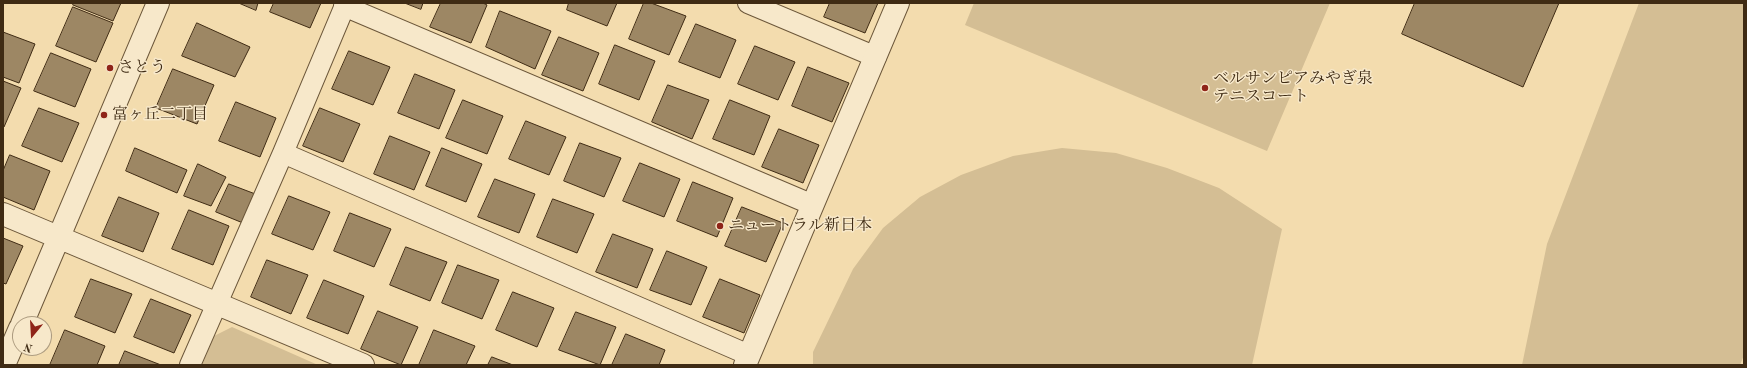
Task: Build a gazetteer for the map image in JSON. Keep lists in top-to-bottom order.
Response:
{
  "places": [
    "さとう",
    "ベルサンピアみやぎ泉 テニスコート",
    "富ヶ丘二丁目",
    "ニュートラル新日本"
  ],
  "north": "bottom"
}
